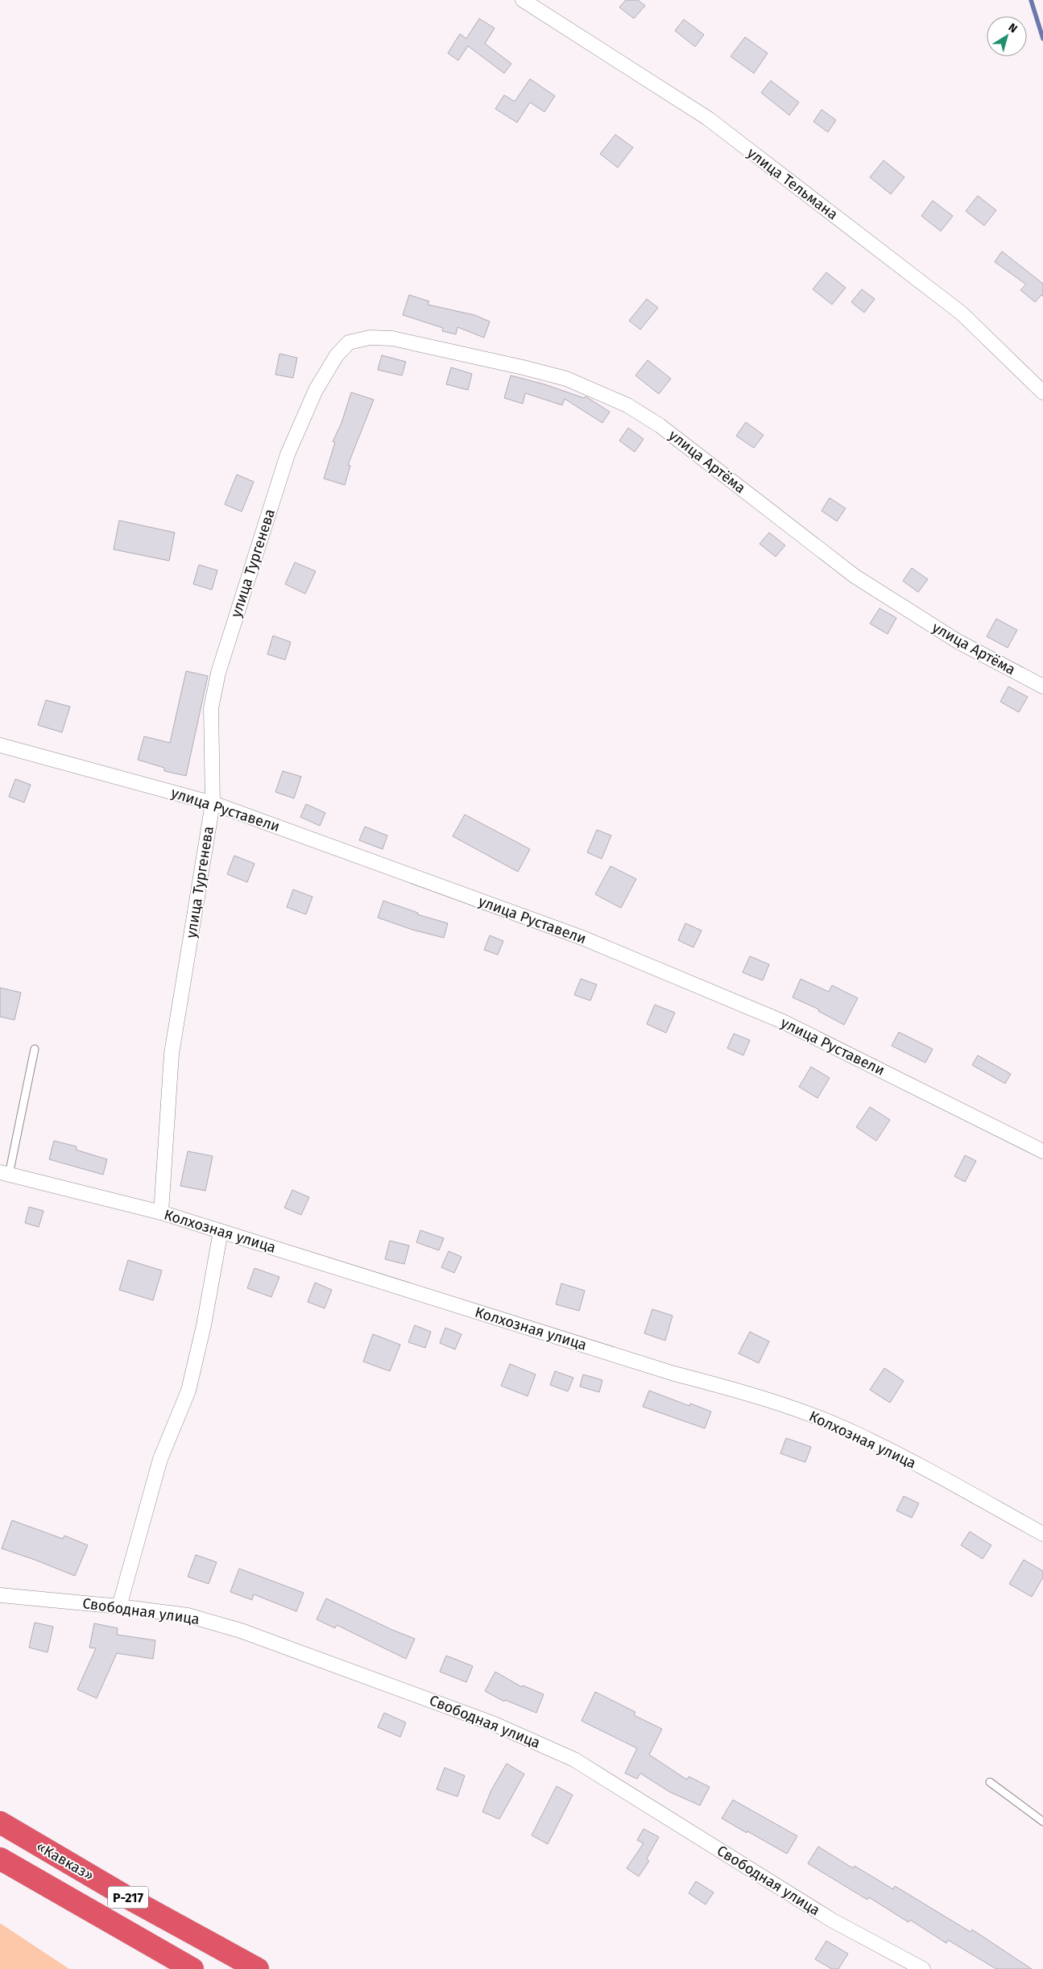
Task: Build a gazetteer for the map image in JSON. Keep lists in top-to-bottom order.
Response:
{
  "streets": {
    "highway": ["«Кавказ»", "Р-217"],
    "street": [
      "улица Тельмана",
      "улица Артёма",
      "улица Тургенева",
      "улица Руставели",
      "Колхозная улица",
      "Свободная улица"
    ]
  },
  "crossings": [
    ["улица Артёма", "улица Тургенева"],
    ["улица Тургенева", "улица Руставели"],
    ["улица Тургенева", "Колхозная улица"]
  ],
  "north": "top right"
}
